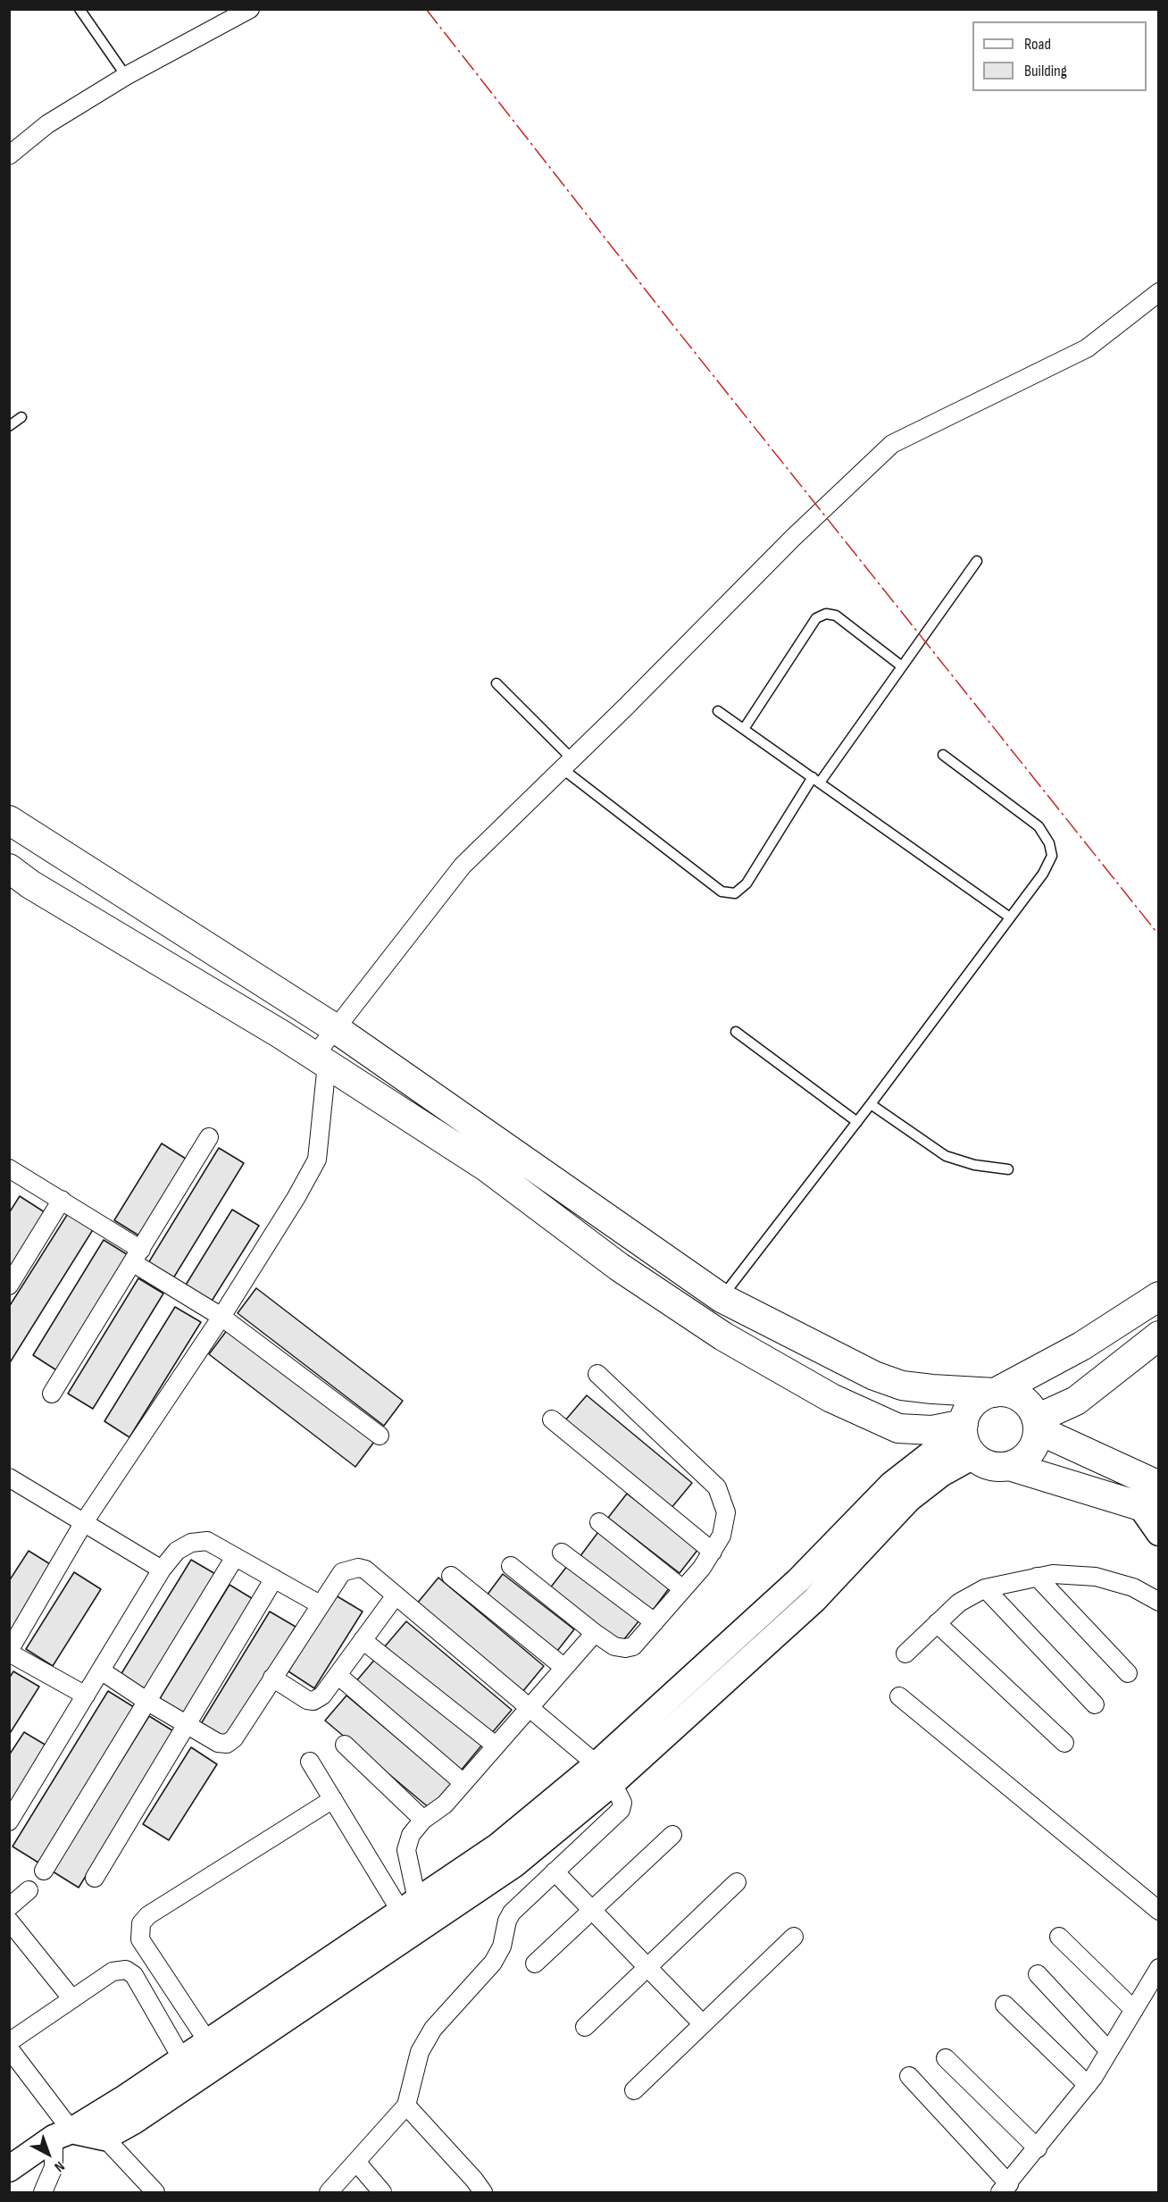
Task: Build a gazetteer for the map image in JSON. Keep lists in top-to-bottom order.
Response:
{
  "legend": ["Road", "Building"],
  "north": "bottom right"
}
